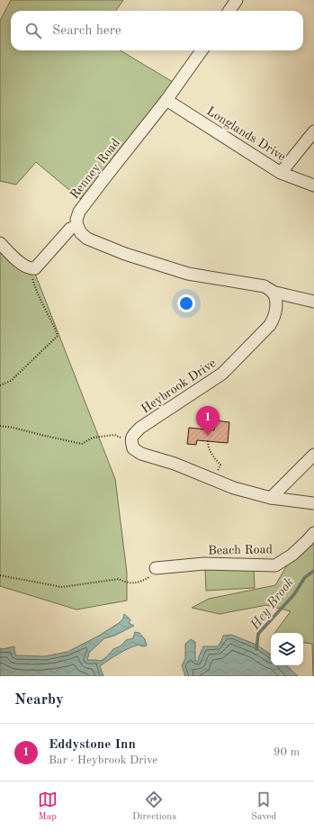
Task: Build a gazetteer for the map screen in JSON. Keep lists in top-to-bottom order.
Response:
{
  "streets": {
    "street": [
      "Longlands Drive",
      "Renney Road",
      "Heybrook Drive",
      "Beach Road"
    ]
  },
  "crossings": [
    ["Longlands Drive", "Renney Road"]
  ],
  "water": ["Hey Brook"],
  "page": {
    "search": "Search here",
    "pins": "1",
    "heading": "Nearby",
    "list": [
      {
        "mark": "1",
        "name": "Eddystone Inn",
        "note": "Bar · Heybrook Drive",
        "value": "90 m"
      }
    ],
    "nav": ["Map", "Directions", "Saved"]
  }
}
